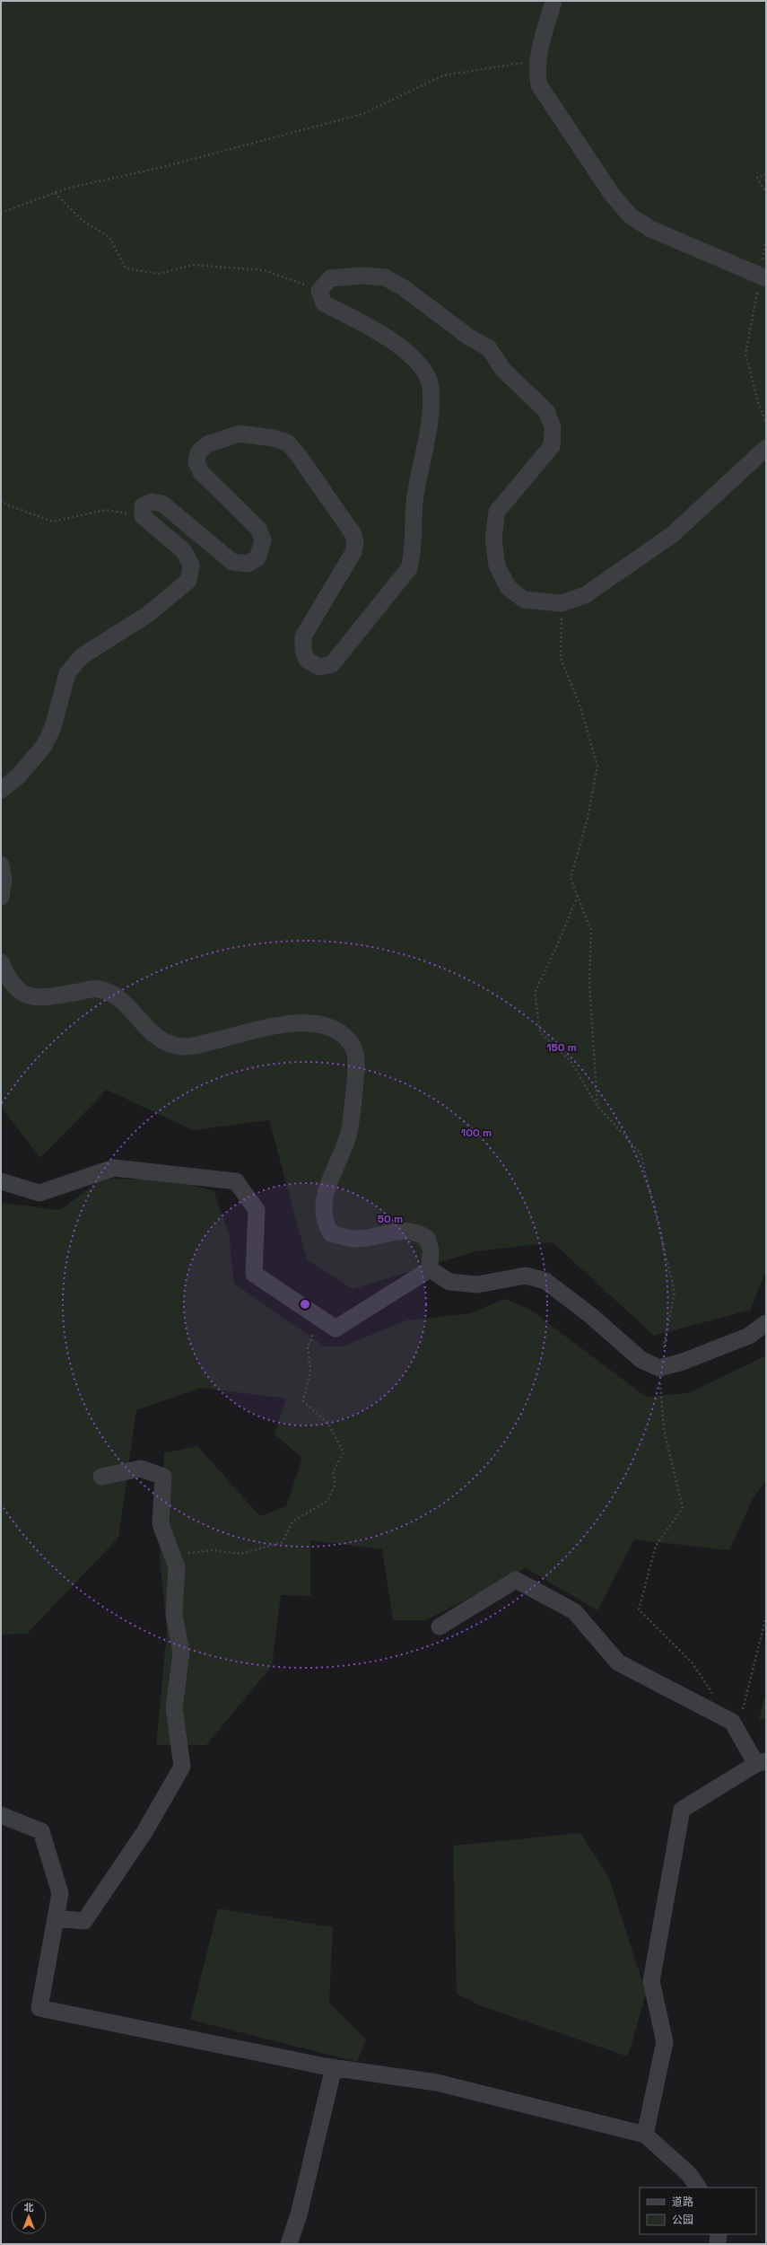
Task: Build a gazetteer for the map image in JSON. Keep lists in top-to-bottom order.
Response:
{
  "legend": ["道路", "公园"],
  "north": "top",
  "rings": ["150 m", "100 m", "50 m"]
}
